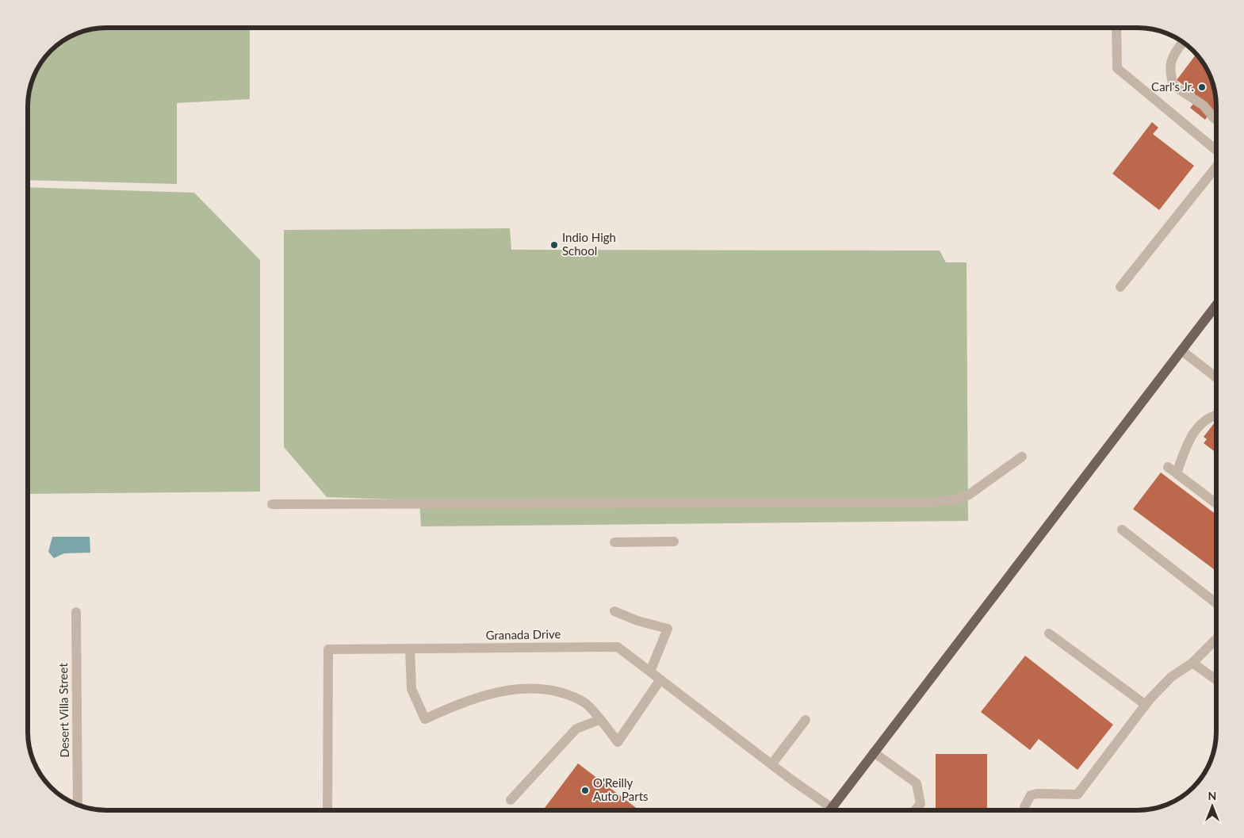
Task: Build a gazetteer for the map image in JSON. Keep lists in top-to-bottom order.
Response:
{
  "streets": {
    "street": ["Granada Drive", "Desert Villa Street"]
  },
  "places": ["Carl's Jr.", "Indio High School", "O'Reilly Auto Parts"],
  "north": "top"
}
